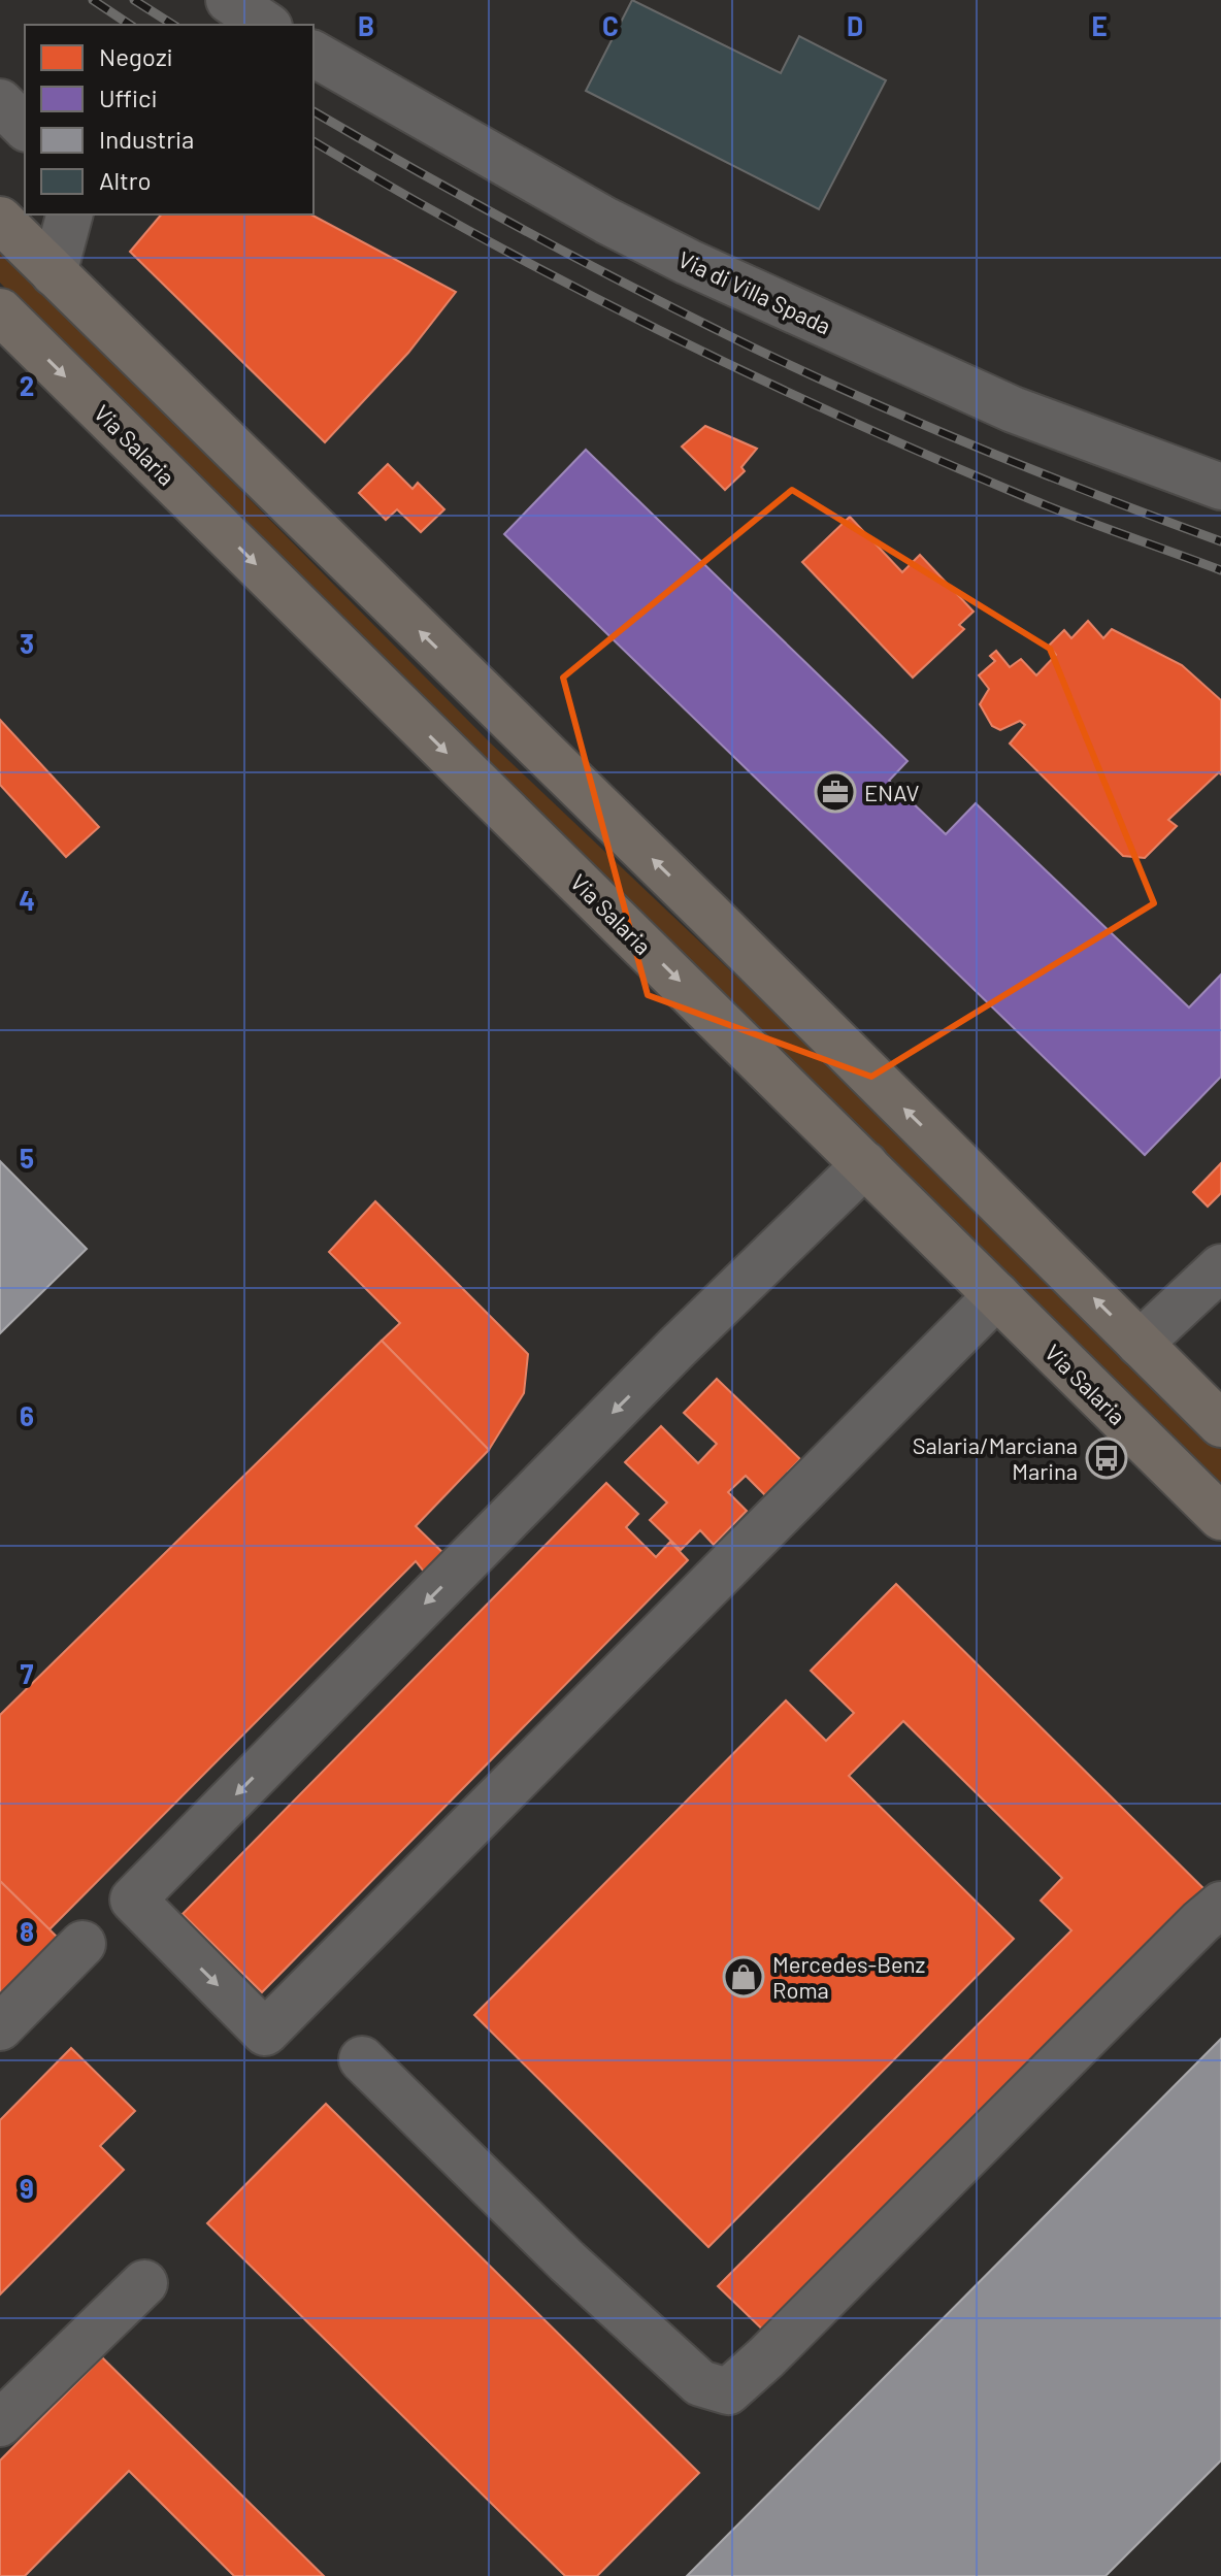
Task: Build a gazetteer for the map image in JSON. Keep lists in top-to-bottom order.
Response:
{
  "streets": {
    "main road": ["Via Salaria"],
    "street": ["Via di Villa Spada"]
  },
  "places": {
    "office": ["ENAV"],
    "bus stop": ["Salaria/Marciana Marina"],
    "shop": ["Mercedes-Benz Roma"]
  },
  "legend": [
    "Negozi",
    "Uffici",
    "Industria",
    "Altro"
  ],
  "grid": {
    "columns": [
      "B",
      "C",
      "D",
      "E"
    ],
    "rows": [
      "2",
      "3",
      "4",
      "5",
      "6",
      "7",
      "8",
      "9"
    ]
  }
}
